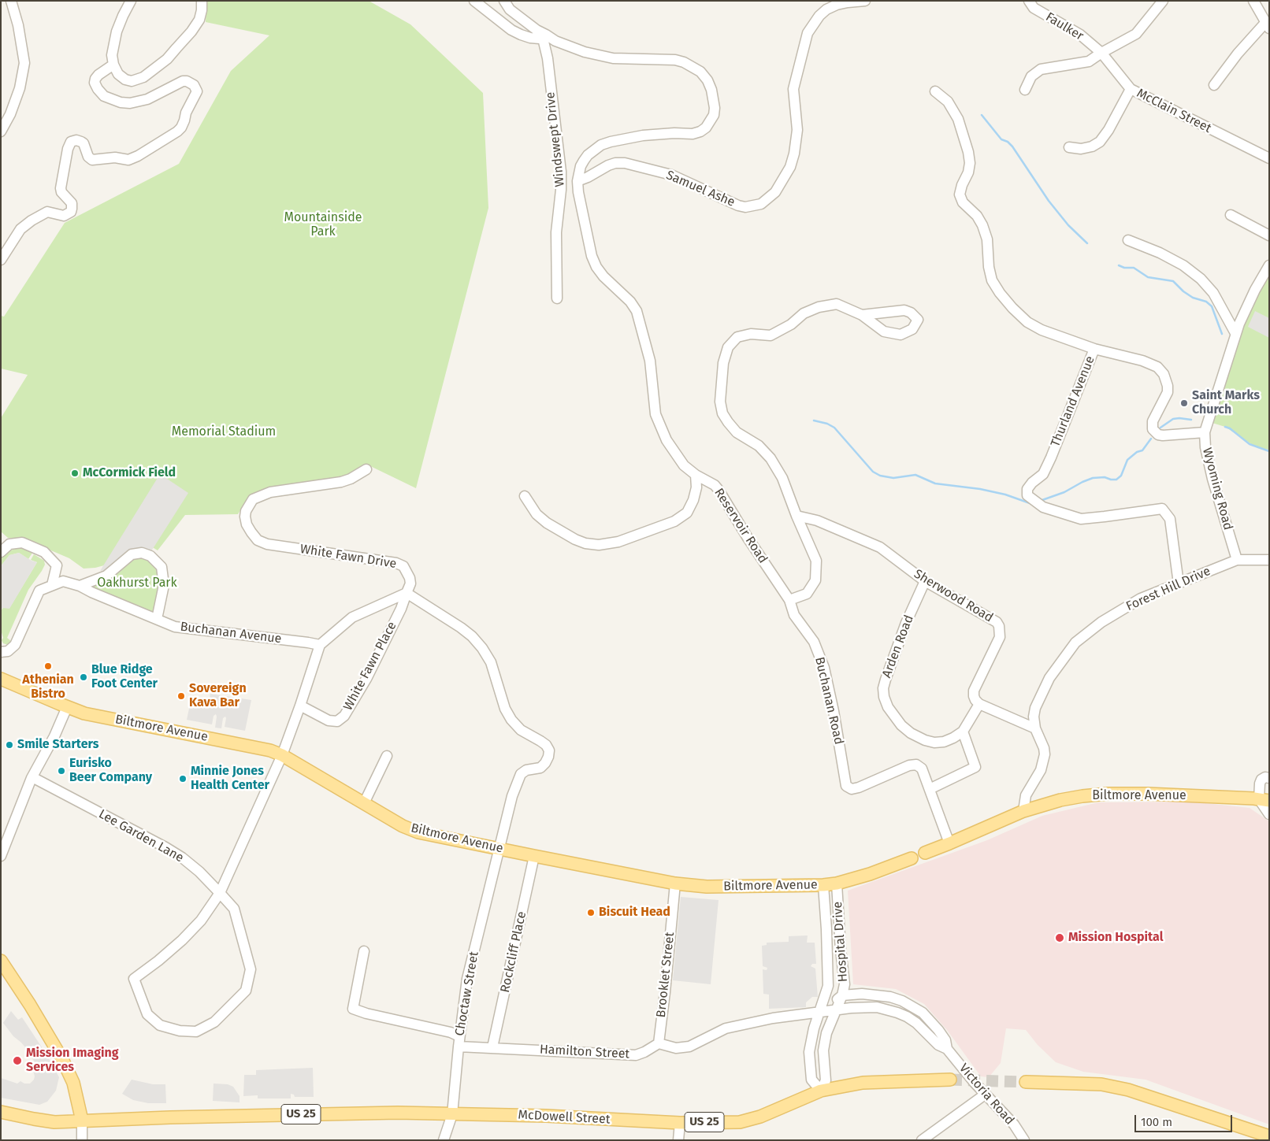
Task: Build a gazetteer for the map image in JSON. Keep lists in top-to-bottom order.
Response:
{
  "streets": {
    "main road": ["Biltmore Avenue", "US 25", "McDowell Street"],
    "street": [
      "Faulker",
      "McClain Street",
      "Windswept Drive",
      "Samuel Ashe",
      "Thurland Avenue",
      "Wyoming Road",
      "Reservoir Road",
      "White Fawn Drive",
      "Forest Hill Drive",
      "Sherwood Road",
      "Buchanan Avenue",
      "Arden Road",
      "White Fawn Place",
      "Buchanan Road",
      "Lee Garden Lane",
      "Hospital Drive",
      "Rockcliff Place",
      "Brooklet Street",
      "Choctaw Street",
      "Hamilton Street",
      "Victoria Road"
    ]
  },
  "crossings": [
    ["Faulker", "McClain Street"],
    ["Windswept Drive", "Reservoir Road"],
    ["Samuel Ashe", "Reservoir Road"],
    ["Thurland Avenue", "Forest Hill Drive"],
    ["Wyoming Road", "Forest Hill Drive"],
    ["Reservoir Road", "Buchanan Road"],
    ["White Fawn Drive", "White Fawn Place"],
    ["White Fawn Drive", "Choctaw Street"],
    ["Forest Hill Drive", "Biltmore Avenue"],
    ["Sherwood Road", "Arden Road"],
    ["White Fawn Place", "Choctaw Street"],
    ["Biltmore Avenue", "Hospital Drive"],
    ["Biltmore Avenue", "Rockcliff Place"],
    ["Biltmore Avenue", "Brooklet Street"],
    ["Biltmore Avenue", "Choctaw Street"],
    ["Hospital Drive", "Victoria Road"],
    ["Hospital Drive", "McDowell Street"],
    ["Rockcliff Place", "Hamilton Street"],
    ["Brooklet Street", "Hamilton Street"],
    ["Choctaw Street", "Hamilton Street"],
    ["Choctaw Street", "McDowell Street"]
  ],
  "parks": ["Mountainside Park", "Memorial Stadium", "Oakhurst Park"],
  "places": [
    "Saint Marks Church",
    "McCormick Field",
    "Athenian Bistro",
    "Blue Ridge Foot Center",
    "Sovereign Kava Bar",
    "Smile Starters",
    "Eurisko Beer Company",
    "Minnie Jones Health Center",
    "Biscuit Head",
    "Mission Hospital",
    "Mission Imaging Services"
  ],
  "scale_bar": "100 m"
}
